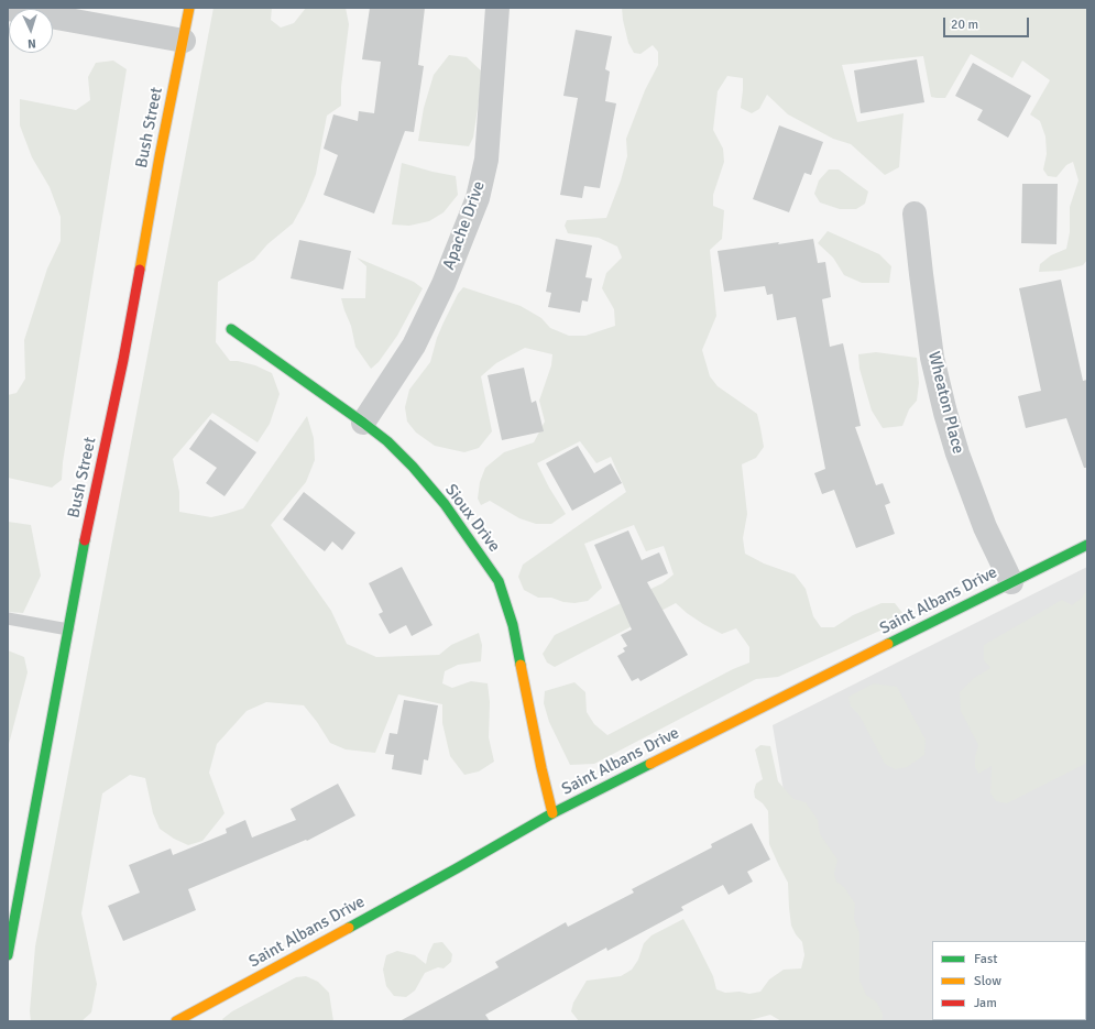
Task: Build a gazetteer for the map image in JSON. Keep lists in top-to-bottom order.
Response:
{
  "streets": {
    "street": [
      "Bush Street",
      "Apache Drive",
      "Wheaton Place",
      "Sioux Drive",
      "Saint Albans Drive"
    ]
  },
  "crossings": [
    ["Apache Drive", "Sioux Drive"],
    ["Wheaton Place", "Saint Albans Drive"],
    ["Sioux Drive", "Saint Albans Drive"]
  ],
  "legend": ["Fast", "Slow", "Jam"],
  "scale_bar": "20 m",
  "north": "bottom"
}
